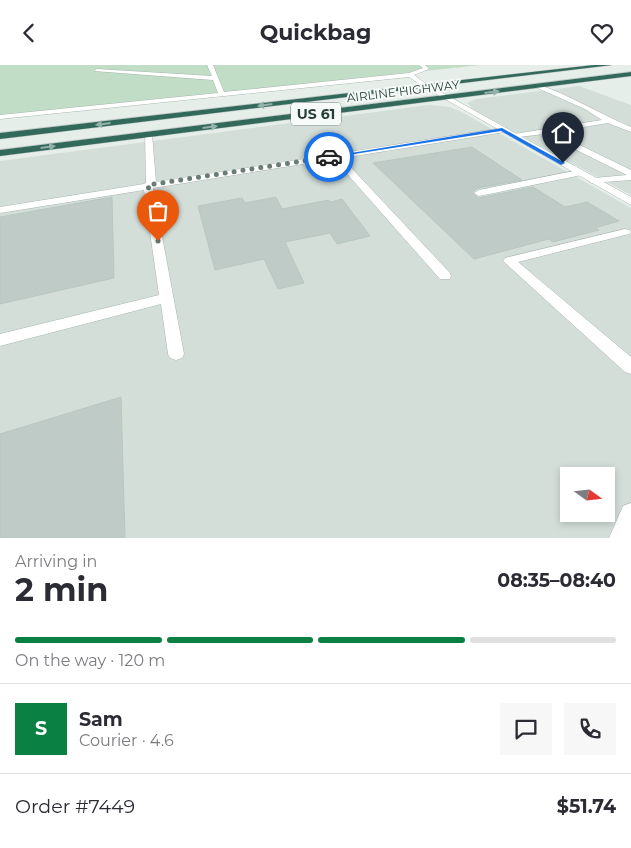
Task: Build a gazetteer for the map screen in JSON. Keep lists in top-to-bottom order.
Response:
{
  "streets": {
    "highway": ["AIRLINE HIGHWAY", "US 61"]
  },
  "north": "right",
  "page": {
    "header": "Quickbag",
    "heading": ["2 min", "Arriving in", "08:35–08:40"],
    "panel": [
      "Sam",
      "Courier · 4.6",
      "Order #7449",
      "$51.74"
    ],
    "bar": "On the way · 120 m",
    "round": "S"
  }
}
